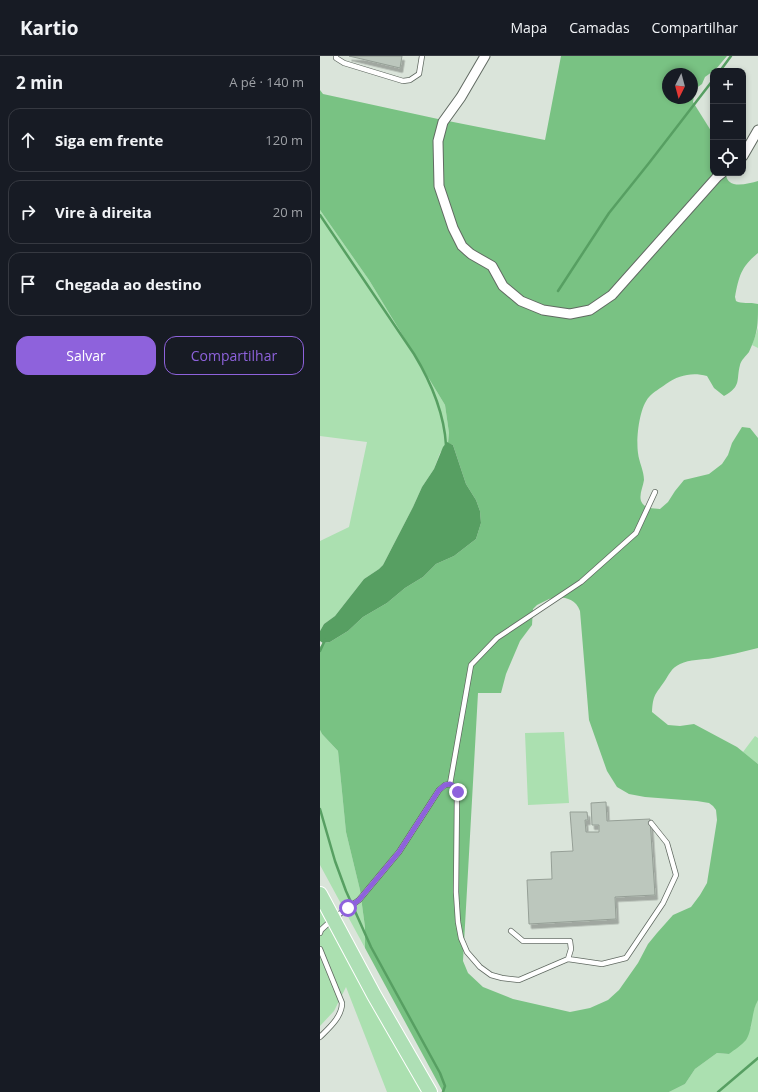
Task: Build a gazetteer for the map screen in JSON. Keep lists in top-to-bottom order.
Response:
{
  "north": "bottom",
  "page": {
    "header": "Kartio",
    "nav": ["Mapa", "Camadas", "Compartilhar"],
    "heading": ["2 min", "A pé · 140 m"],
    "map_buttons": ["+", "−"],
    "list": [
      ["Siga em frente", "120 m"],
      ["Vire à direita", "20 m"],
      "Chegada ao destino"
    ],
    "buttons": ["Salvar", "Compartilhar"]
  }
}
